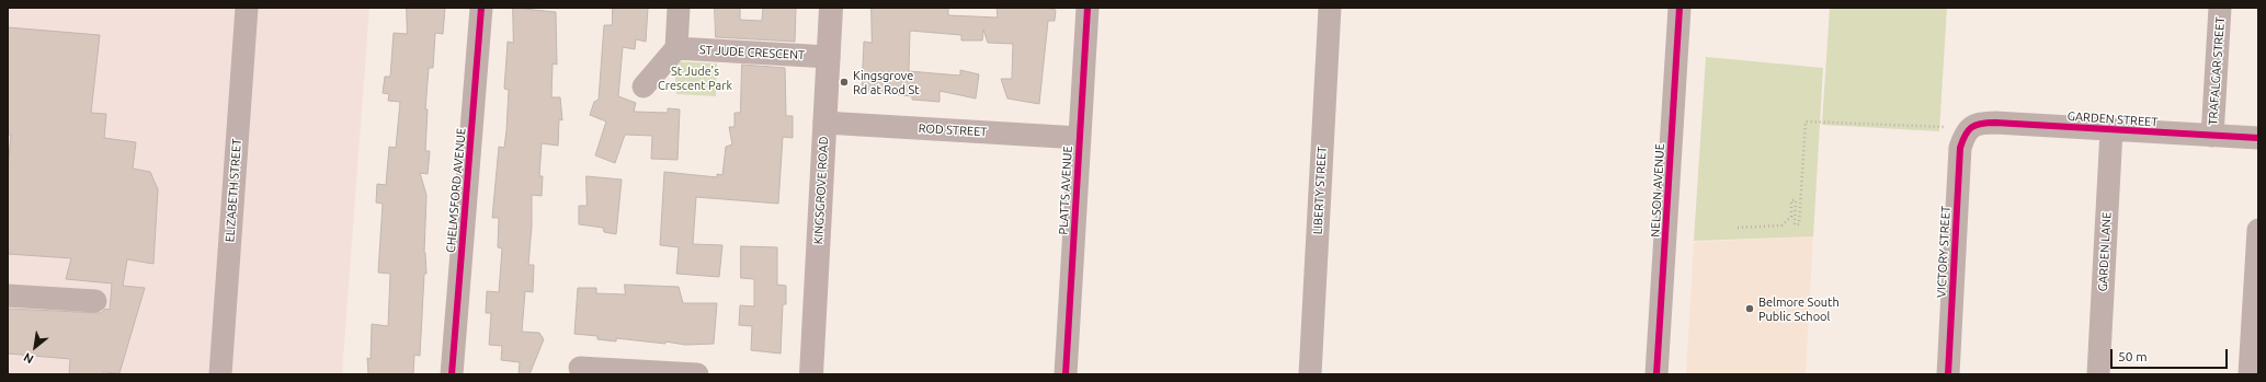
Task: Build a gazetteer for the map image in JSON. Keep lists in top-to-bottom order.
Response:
{
  "streets": {
    "main road": ["KINGSGROVE ROAD"],
    "street": [
      "ST JUDE CRESCENT",
      "TRAFALGAR STREET",
      "GARDEN STREET",
      "ROD STREET",
      "ELIZABETH STREET",
      "CHELMSFORD AVENUE",
      "PLATTS AVENUE",
      "LIBERTY STREET",
      "NELSON AVENUE",
      "VICTORY STREET",
      "GARDEN LANE"
    ]
  },
  "crossings": [
    ["ST JUDE CRESCENT", "KINGSGROVE ROAD"],
    ["TRAFALGAR STREET", "GARDEN STREET"],
    ["GARDEN STREET", "VICTORY STREET"],
    ["GARDEN STREET", "GARDEN LANE"],
    ["ROD STREET", "KINGSGROVE ROAD"],
    ["ROD STREET", "PLATTS AVENUE"]
  ],
  "parks": ["St Jude's Crescent Park"],
  "places": ["Kingsgrove Rd at Rod St", "Belmore South Public School"],
  "scale_bar": "50 m",
  "north": "bottom left"
}
